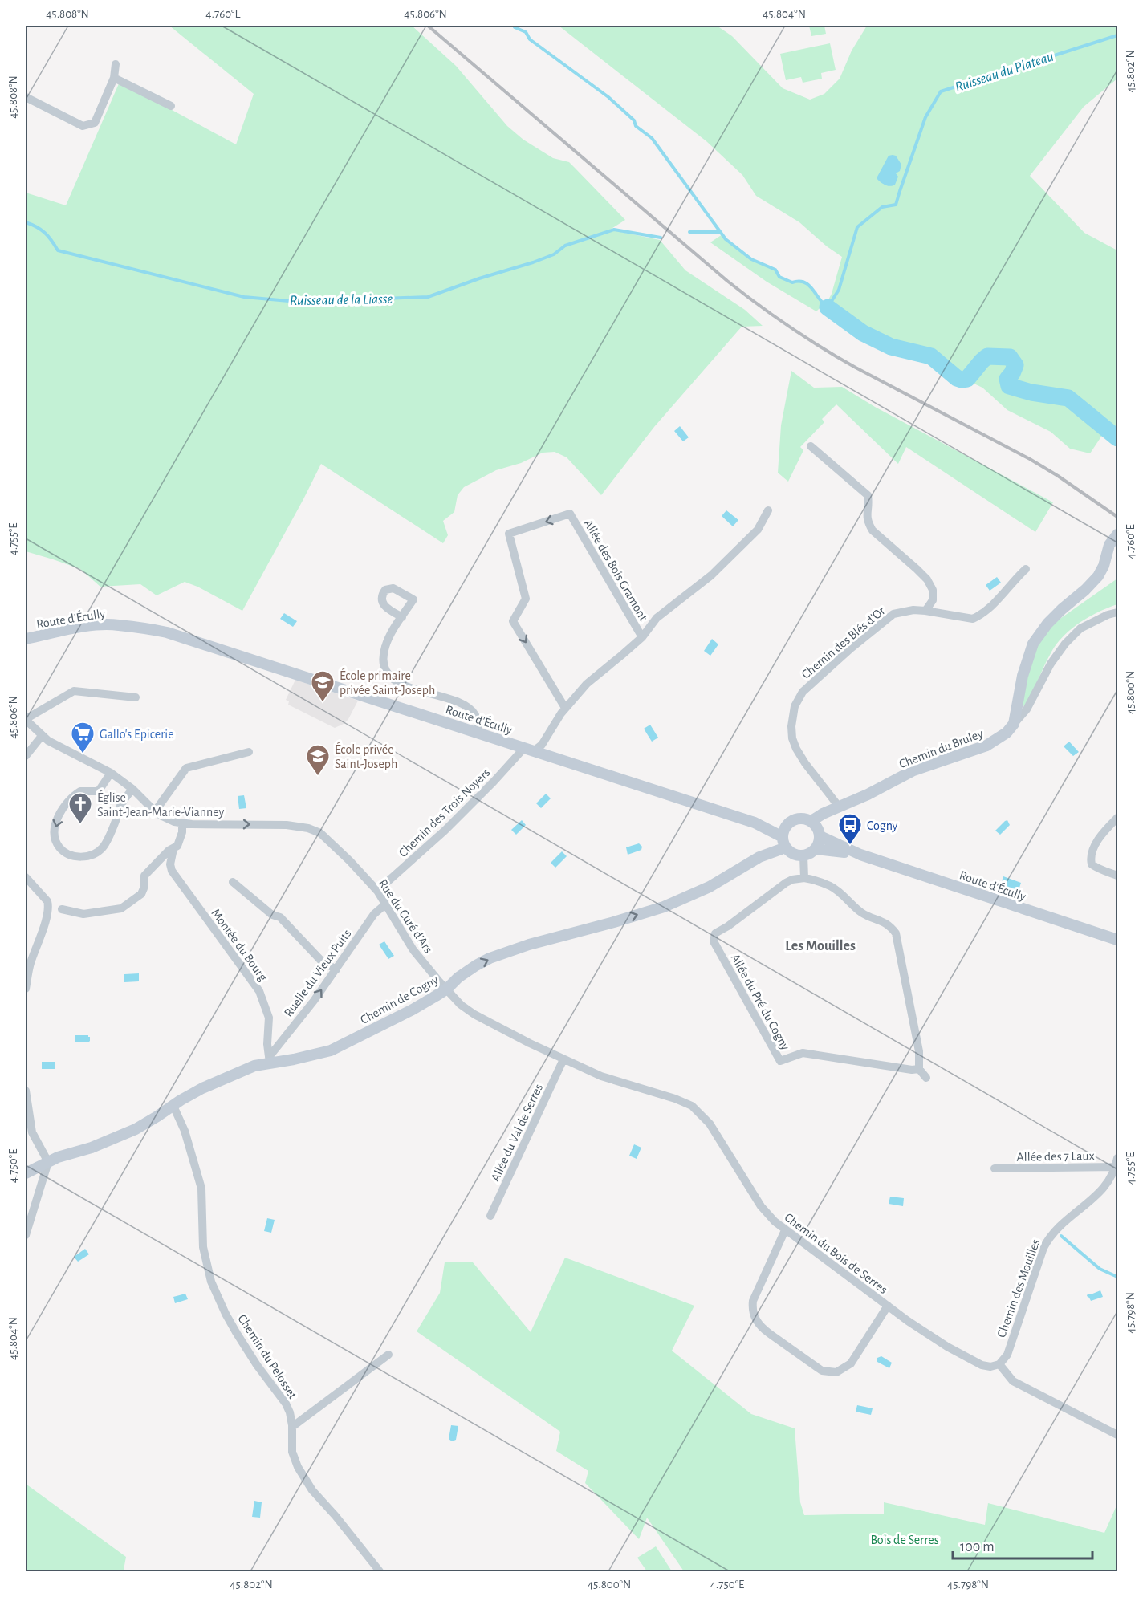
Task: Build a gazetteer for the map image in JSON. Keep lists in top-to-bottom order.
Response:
{
  "streets": {
    "street": [
      "Allée des Bois Gramont",
      "Route d'Écully",
      "Chemin des Blés d'Or",
      "Chemin du Bruley",
      "Chemin des Trois Noyers",
      "Rue du Curé d'Ars",
      "Montée du Bourg",
      "Ruelle du Vieux Puits",
      "Chemin de Cogny",
      "Allée du Pré du Cogny",
      "Allée du Val de Serres",
      "Allée des 7 Laux",
      "Chemin du Bois de Serres",
      "Chemin des Mouilles",
      "Chemin du Pelosset"
    ]
  },
  "crossings": [
    ["Allée des Bois Gramont", "Chemin des Trois Noyers"],
    ["Route d'Écully", "Chemin du Bruley"],
    ["Route d'Écully", "Chemin des Trois Noyers"],
    ["Route d'Écully", "Chemin de Cogny"],
    ["Chemin des Blés d'Or", "Chemin du Bruley"],
    ["Chemin du Bruley", "Chemin de Cogny"],
    ["Chemin des Trois Noyers", "Rue du Curé d'Ars"],
    ["Rue du Curé d'Ars", "Ruelle du Vieux Puits"],
    ["Rue du Curé d'Ars", "Chemin de Cogny"],
    ["Rue du Curé d'Ars", "Chemin du Bois de Serres"],
    ["Montée du Bourg", "Ruelle du Vieux Puits"],
    ["Montée du Bourg", "Chemin de Cogny"],
    ["Ruelle du Vieux Puits", "Chemin de Cogny"],
    ["Chemin de Cogny", "Chemin du Bois de Serres"],
    ["Chemin de Cogny", "Chemin du Pelosset"],
    ["Allée du Val de Serres", "Chemin du Bois de Serres"],
    ["Allée des 7 Laux", "Chemin des Mouilles"],
    ["Chemin du Bois de Serres", "Chemin des Mouilles"]
  ],
  "one_way": ["Rue du Curé d'Ars", "Ruelle du Vieux Puits", "Chemin de Cogny"],
  "districts": ["Les Mouilles"],
  "water": ["Ruisseau du Plateau", "Ruisseau de la Liasse"],
  "parks": ["Bois de Serres"],
  "places": {
    "school or university": ["École primaire privée Saint-Joseph", "École privée Saint-Joseph"],
    "supermarket": ["Gallo's Epicerie"],
    "church": ["Église Saint-Jean-Marie-Vianney"],
    "bus stop": ["Cogny"]
  },
  "scale_bar": "100 m",
  "coordinates": [
    "45.808°N",
    "4.760°E",
    "45.806°N",
    "45.804°N",
    "45.802°N",
    "4.755°E",
    "45.800°N",
    "4.750°E",
    "45.798°N"
  ]
}
